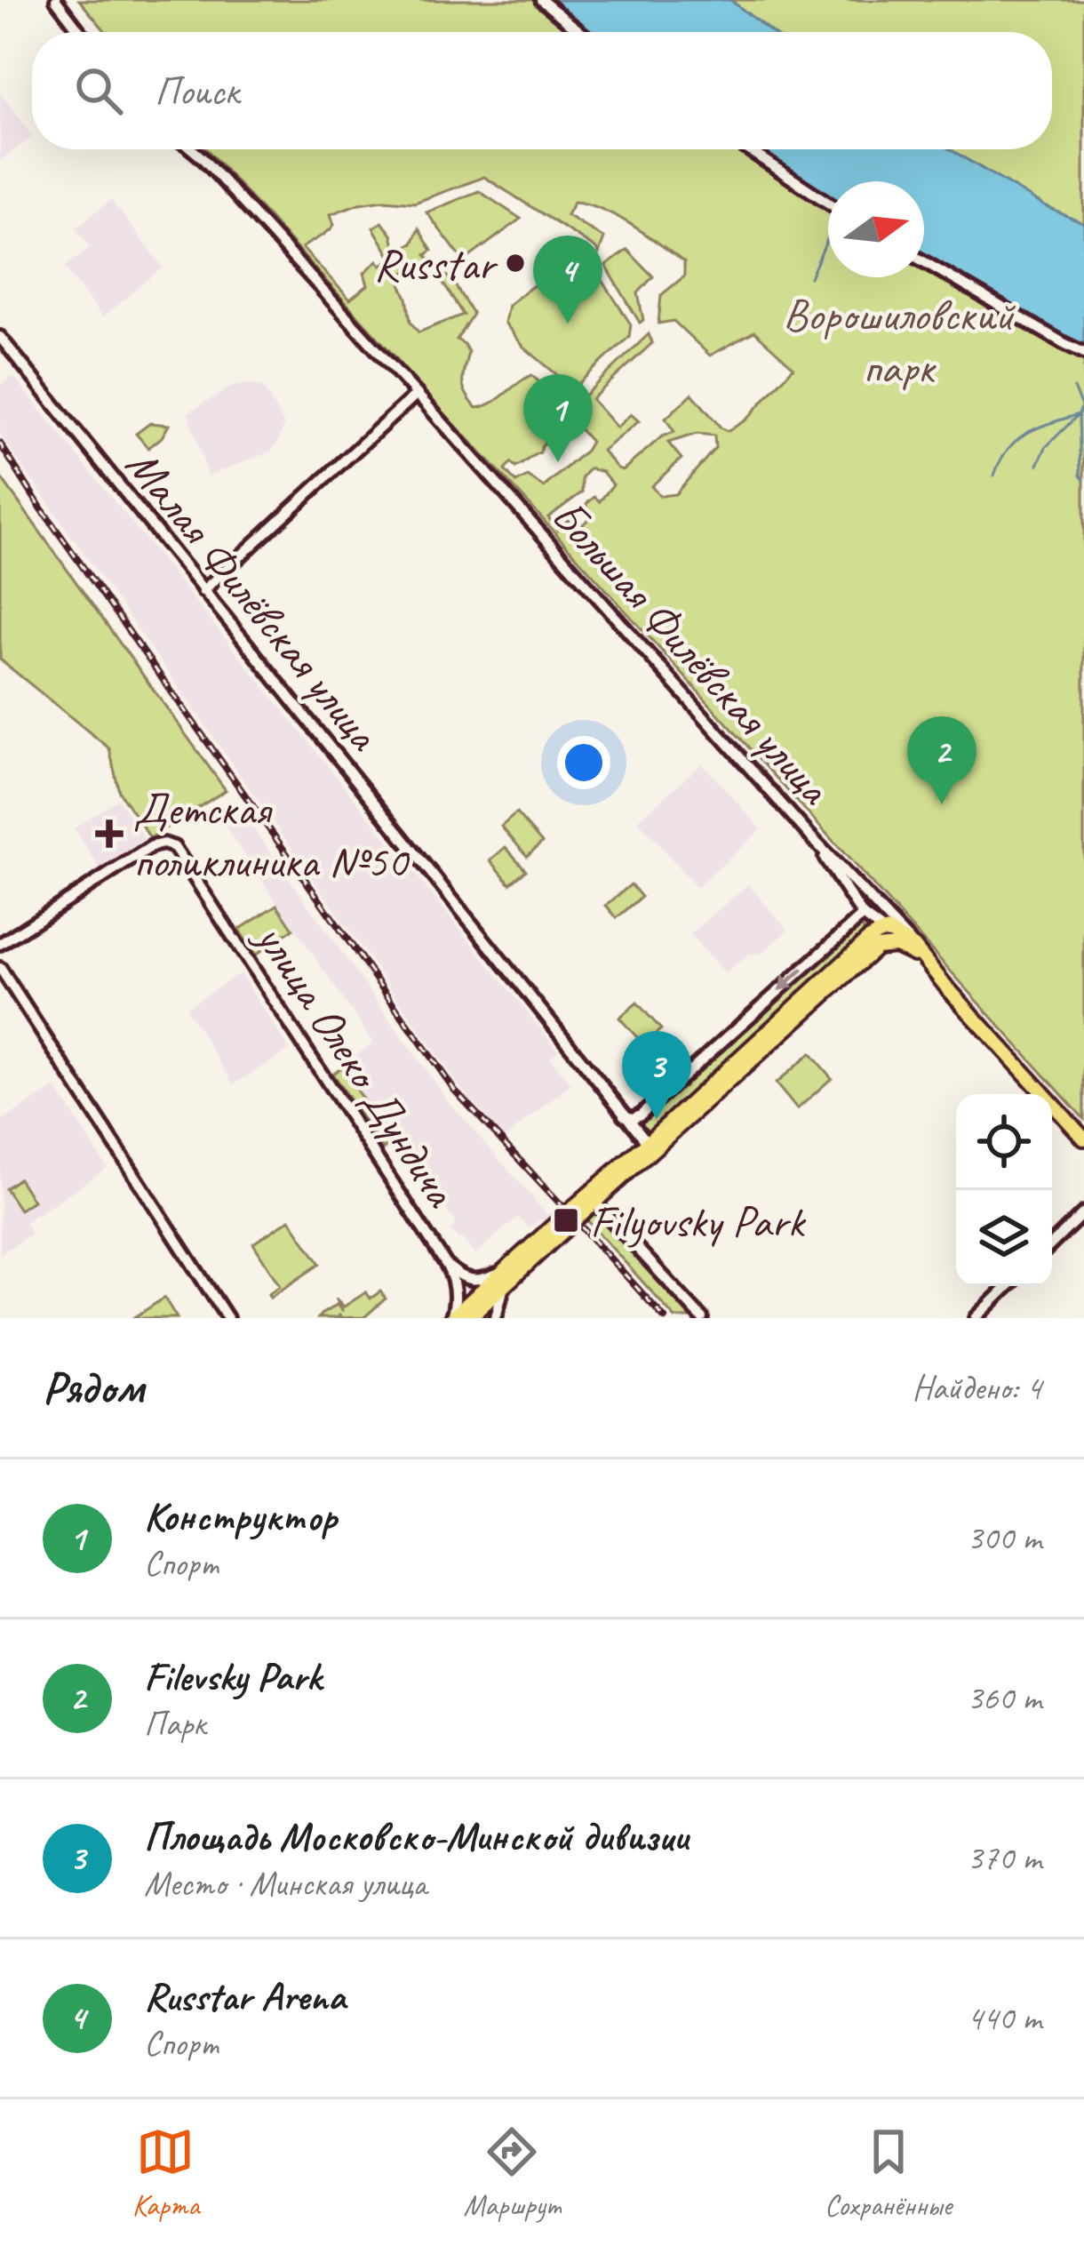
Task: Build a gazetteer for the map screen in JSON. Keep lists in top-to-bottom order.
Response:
{
  "streets": {
    "main road": ["Большая Филёвская улица"],
    "street": ["Малая Филёвская улица", "улица Олеко Дундича"]
  },
  "parks": ["Ворошиловский парк"],
  "places": {
    "other": ["Russtar"],
    "health": ["Детская поликлиника №50"],
    "transit": ["Filyovsky Park"]
  },
  "north": "right",
  "page": {
    "search": "Поиск",
    "pins": [
      "4",
      "1",
      "2",
      "3"
    ],
    "heading": ["Рядом", "Найдено: 4"],
    "list": [
      {
        "mark": "1",
        "name": "Конструктор",
        "note": "Спорт",
        "value": "300 m"
      },
      {
        "mark": "2",
        "name": "Filevsky Park",
        "note": "Парк",
        "value": "360 m"
      },
      {
        "mark": "3",
        "name": "Площадь Московско-Минской дивизии",
        "note": "Место · Минская улица",
        "value": "370 m"
      },
      {
        "mark": "4",
        "name": "Russtar Arena",
        "note": "Спорт",
        "value": "440 m"
      }
    ],
    "nav": ["Карта", "Маршрут", "Сохранённые"]
  }
}
